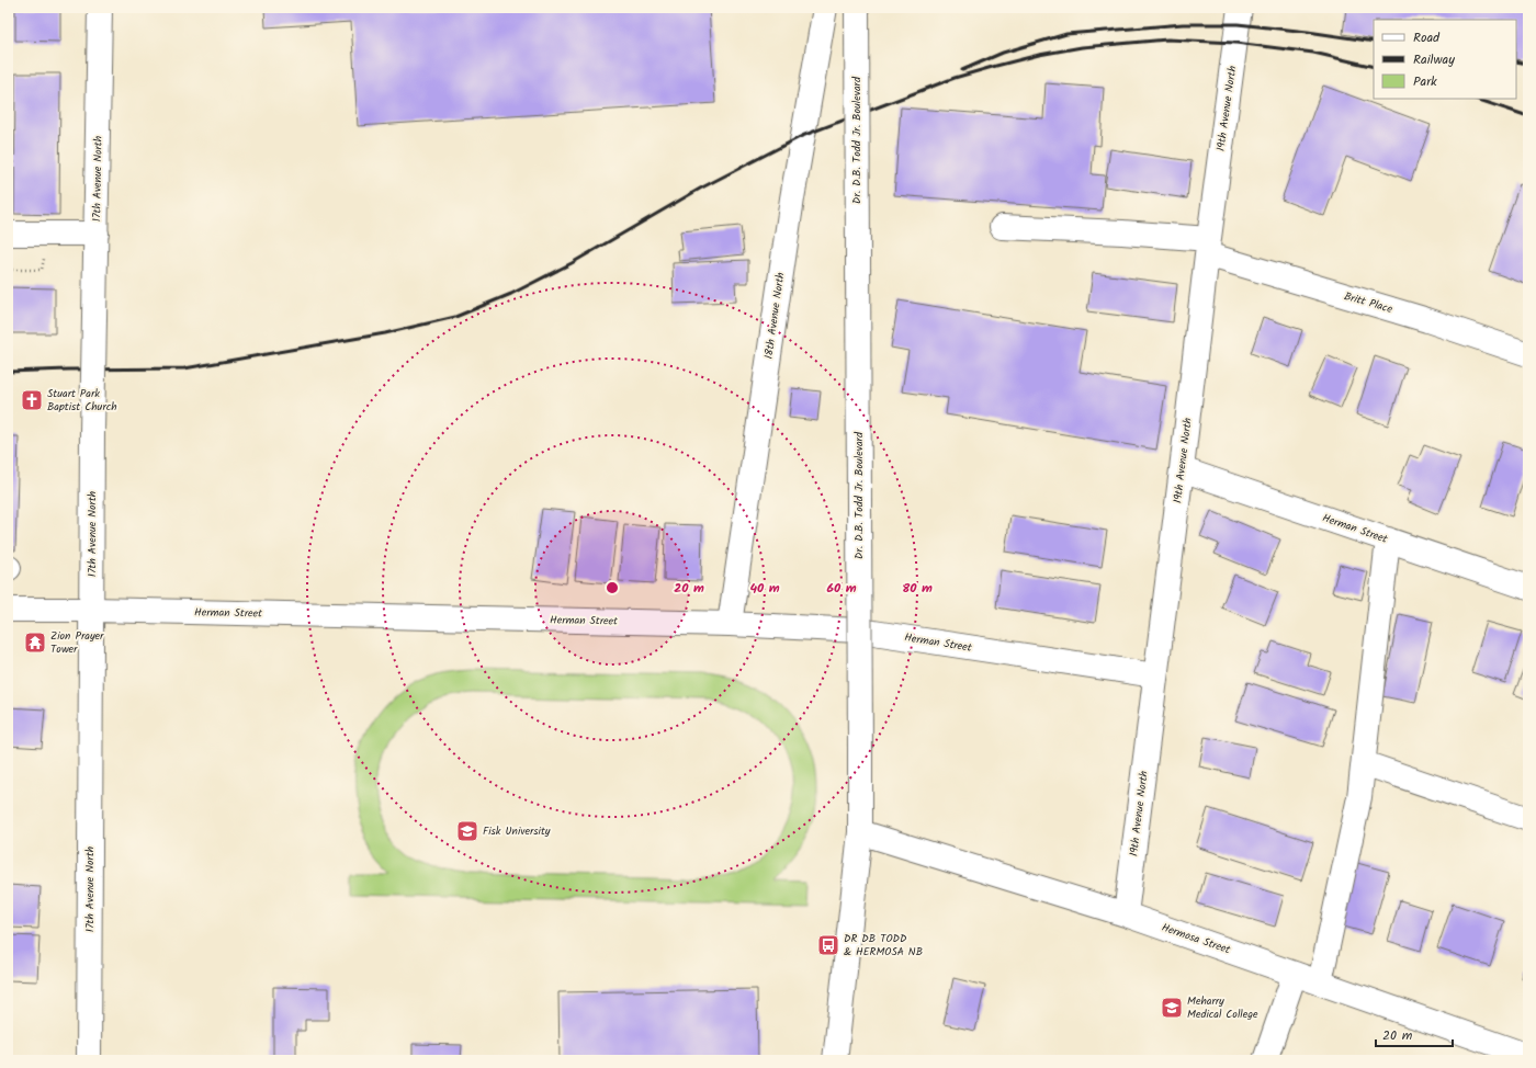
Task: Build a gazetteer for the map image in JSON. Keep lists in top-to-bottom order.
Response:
{
  "streets": {
    "street": [
      "19th Avenue North",
      "Dr. D.B. Todd Jr. Boulevard",
      "17th Avenue North",
      "Britt Place",
      "18th Avenue North",
      "Herman Street",
      "Hermosa Street"
    ]
  },
  "crossings": [
    ["19th Avenue North", "Britt Place"],
    ["19th Avenue North", "Herman Street"],
    ["19th Avenue North", "Hermosa Street"],
    ["Dr. D.B. Todd Jr. Boulevard", "Hermosa Street"],
    ["17th Avenue North", "Herman Street"],
    ["18th Avenue North", "Herman Street"]
  ],
  "places": {
    "church": ["Stuart Park Baptist Church"],
    "temple": ["Zion Prayer Tower"],
    "school or university": ["Fisk University", "Meharry Medical College"],
    "bus stop": ["DR DB TODD & HERMOSA NB"]
  },
  "legend": ["Road", "Railway", "Park"],
  "scale_bar": "20 m",
  "rings": [
    "20 m",
    "40 m",
    "60 m",
    "80 m"
  ]
}
